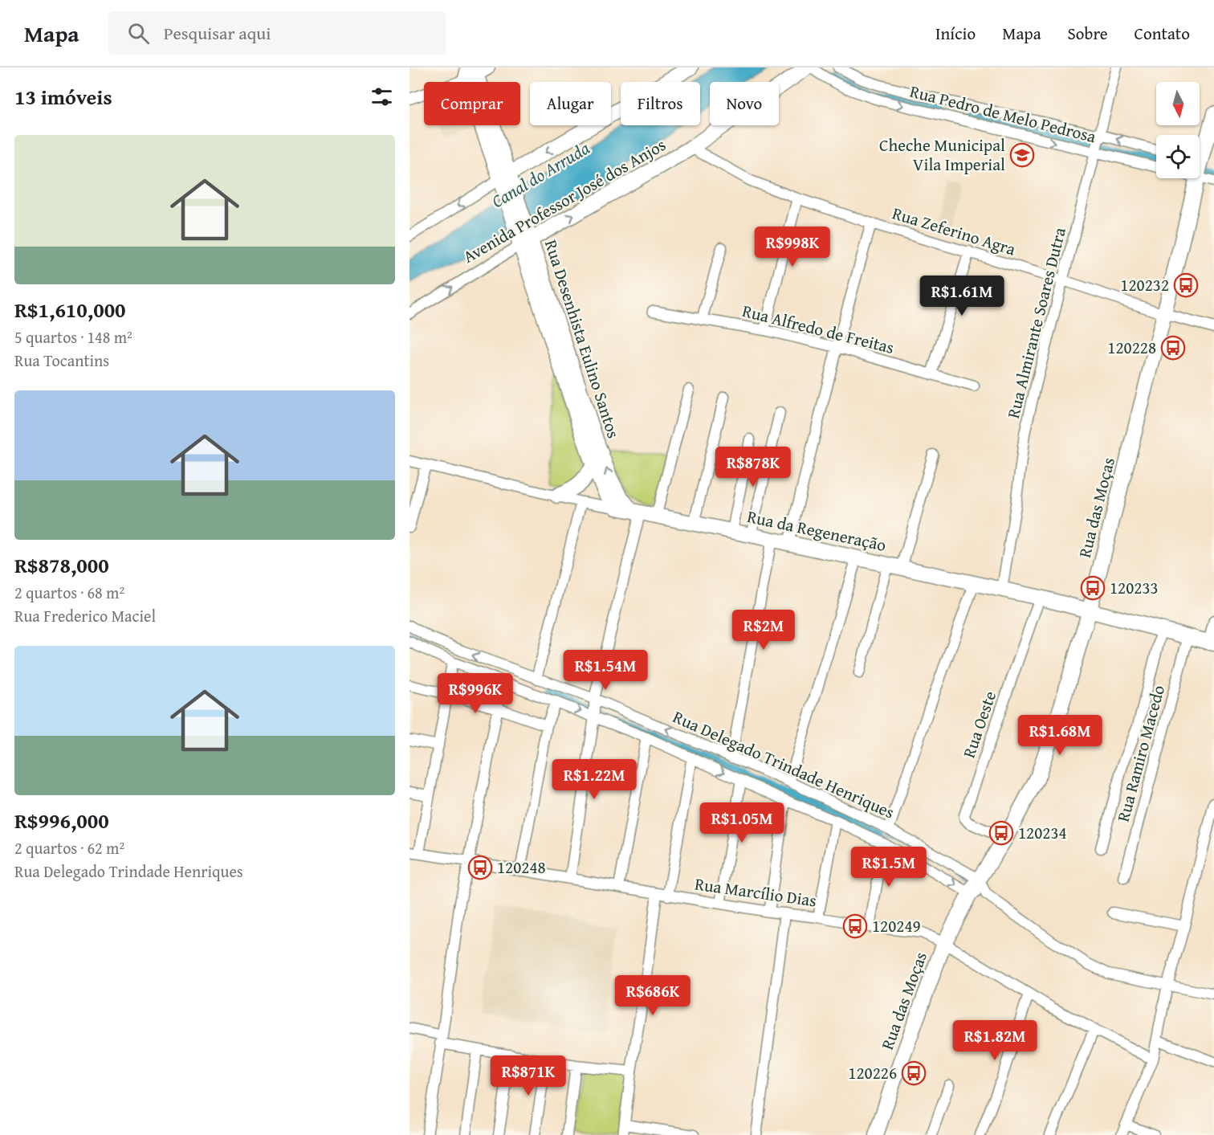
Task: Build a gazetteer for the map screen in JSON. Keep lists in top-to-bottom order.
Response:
{
  "streets": {
    "main road": [
      "Avenida Professor José dos Anjos",
      "Rua Desenhista Eulino Santos",
      "Rua das Moças",
      "Rua da Regeneração"
    ],
    "street": [
      "Rua Pedro de Melo Pedrosa",
      "Rua Zeferino Agra",
      "Rua Almirante Soares Dutra",
      "Rua Alfredo de Freitas",
      "Rua Oeste",
      "Rua Ramiro Macedo",
      "Rua Delegado Trindade Henriques",
      "Rua Marcílio Dias"
    ]
  },
  "crossings": [
    ["Rua Pedro de Melo Pedrosa", "Rua Almirante Soares Dutra"],
    ["Avenida Professor José dos Anjos", "Rua Zeferino Agra"],
    ["Avenida Professor José dos Anjos", "Rua Desenhista Eulino Santos"],
    ["Rua Zeferino Agra", "Rua Almirante Soares Dutra"],
    ["Rua Zeferino Agra", "Rua das Moças"],
    ["Rua Almirante Soares Dutra", "Rua da Regeneração"],
    ["Rua Desenhista Eulino Santos", "Rua da Regeneração"],
    ["Rua das Moças", "Rua da Regeneração"],
    ["Rua das Moças", "Rua Oeste"],
    ["Rua das Moças", "Rua Delegado Trindade Henriques"],
    ["Rua das Moças", "Rua Marcílio Dias"],
    ["Rua da Regeneração", "Rua Oeste"],
    ["Rua da Regeneração", "Rua Ramiro Macedo"],
    ["Rua Delegado Trindade Henriques", "Rua Marcílio Dias"]
  ],
  "water": ["Canal do Arruda"],
  "places": {
    "school or university": ["Cheche Municipal Vila Imperial"],
    "bus stop": [
      "120232",
      "120228",
      "120233",
      "120234",
      "120248",
      "120249",
      "120226"
    ]
  },
  "north": "bottom",
  "page": {
    "header": "Mapa",
    "search": "Pesquisar aqui",
    "nav": [
      "Início",
      "Mapa",
      "Sobre",
      "Contato"
    ],
    "heading": "13 imóveis",
    "chip": [
      "Comprar",
      "Alugar",
      "Filtros",
      "Novo"
    ],
    "list": [
      {
        "name": "R$1,610,000",
        "note": "5 quartos · 148 m² · Rua Tocantins"
      },
      {
        "name": "R$878,000",
        "note": "2 quartos · 68 m² · Rua Frederico Maciel"
      },
      {
        "name": "R$996,000",
        "note": "2 quartos · 62 m² · Rua Delegado Trindade Henriques"
      }
    ],
    "price": [
      "R$998K",
      "R$1.61M",
      "R$878K",
      "R$2M",
      "R$1.54M",
      "R$996K",
      "R$1.68M",
      "R$1.22M",
      "R$1.05M",
      "R$1.5M",
      "R$686K",
      "R$1.82M",
      "R$871K"
    ]
  }
}
